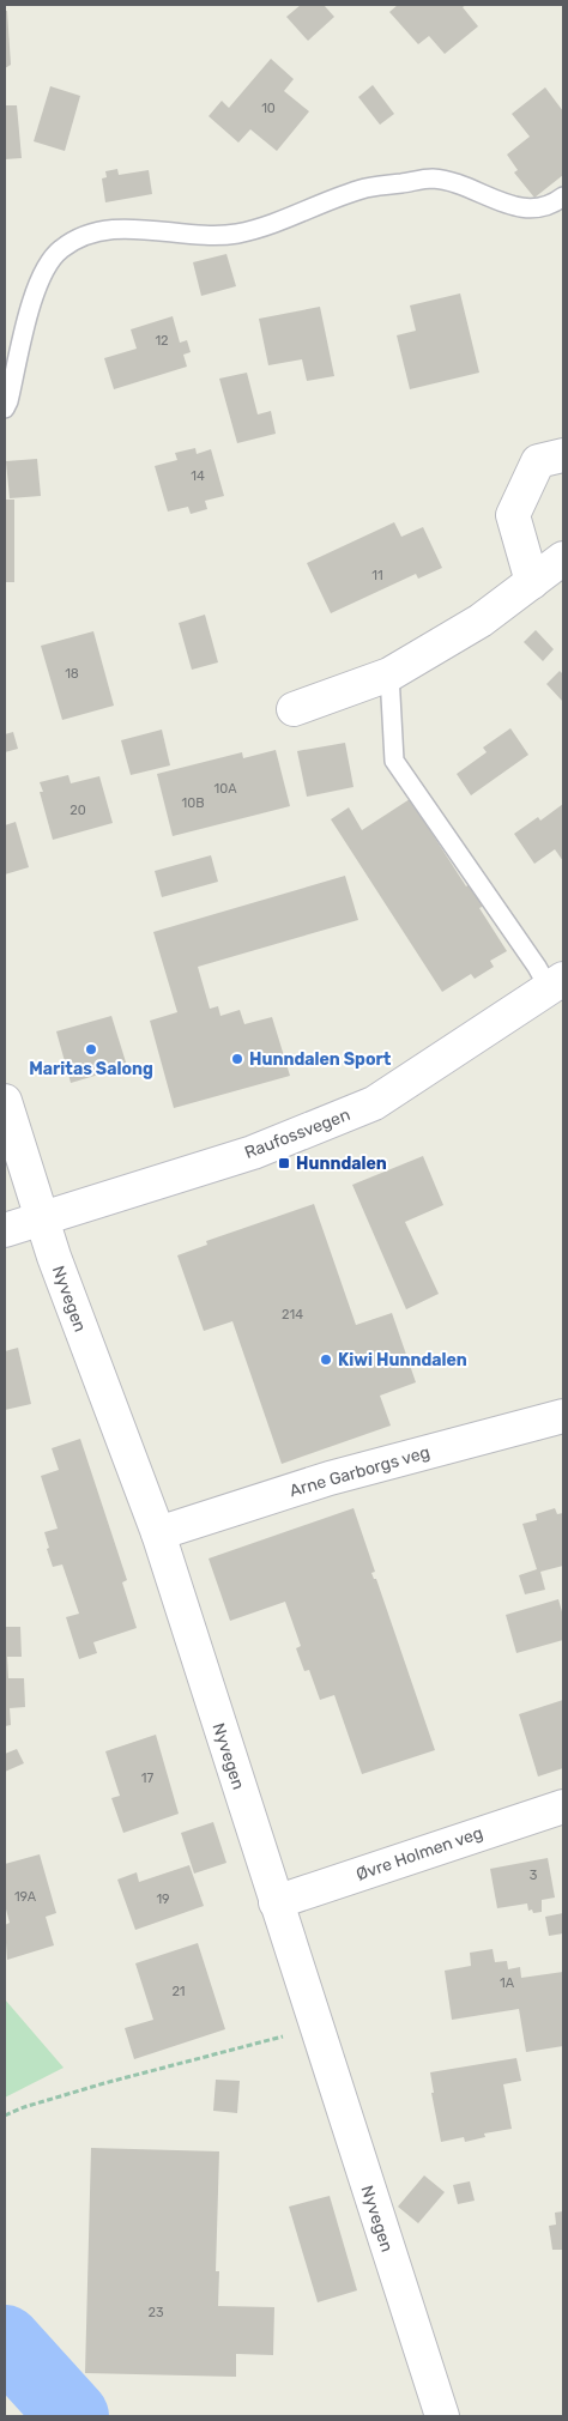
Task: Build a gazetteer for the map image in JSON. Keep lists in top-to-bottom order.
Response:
{
  "streets": {
    "street": [
      "Raufossvegen",
      "Nyvegen",
      "Arne Garborgs veg",
      "Øvre Holmen veg"
    ]
  },
  "crossings": [
    ["Raufossvegen", "Nyvegen"],
    ["Nyvegen", "Arne Garborgs veg"],
    ["Nyvegen", "Øvre Holmen veg"]
  ],
  "places": {
    "other": ["Maritas Salong", "Hunndalen Sport", "Kiwi Hunndalen"],
    "transit": ["Hunndalen"]
  },
  "house_numbers": [
    "10",
    "12",
    "14",
    "11",
    "18",
    "10A",
    "10B",
    "20",
    "214",
    "17",
    "3",
    "19A",
    "19",
    "1A",
    "21",
    "23"
  ]
}
